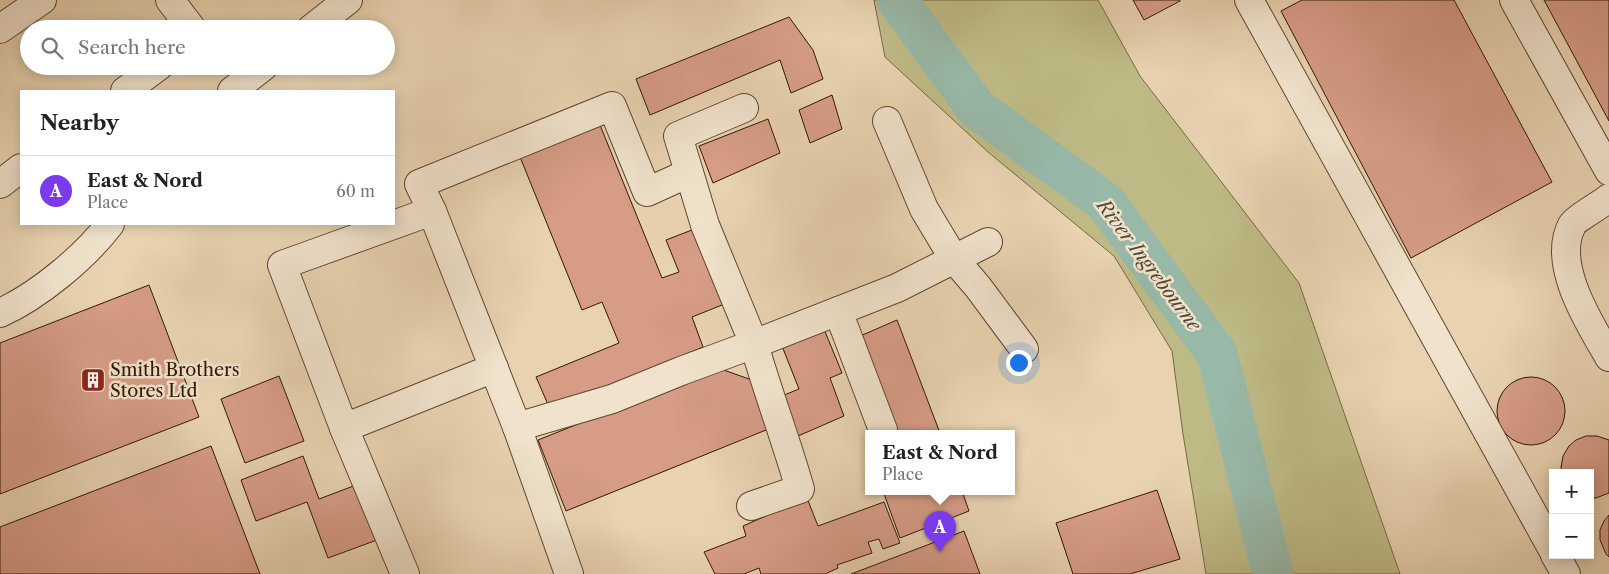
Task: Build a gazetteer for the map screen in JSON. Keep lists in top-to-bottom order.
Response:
{
  "water": ["River Ingrebourne"],
  "places": {
    "building": ["Smith Brothers Stores Ltd"]
  },
  "page": {
    "search": "Search here",
    "heading": "Nearby",
    "list": [
      {
        "mark": "A",
        "name": "East & Nord",
        "note": "Place",
        "value": "60 m"
      }
    ],
    "popup": ["East & Nord", "Place"],
    "map_buttons": ["+", "−"],
    "pins": "A"
  }
}
